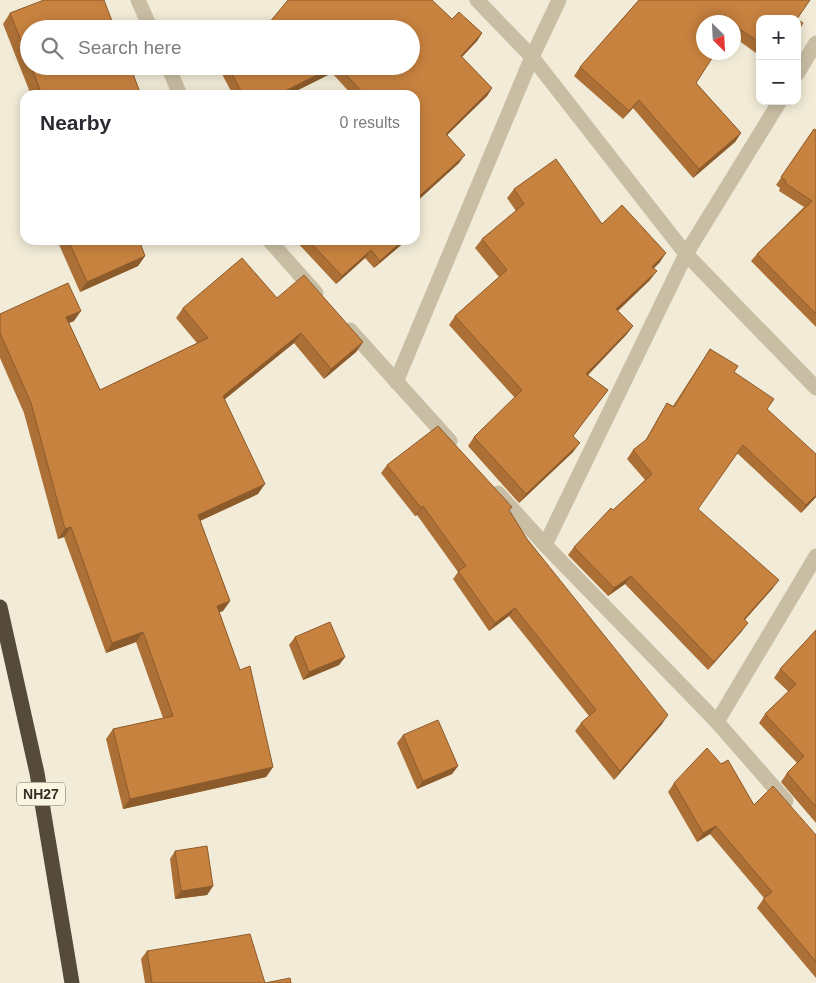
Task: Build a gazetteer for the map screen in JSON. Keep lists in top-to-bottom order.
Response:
{
  "streets": {
    "highway": ["NH27"]
  },
  "north": "bottom right",
  "page": {
    "map_buttons": ["+", "−"],
    "search": "Search here",
    "heading": ["Nearby", "0 results"]
  }
}
